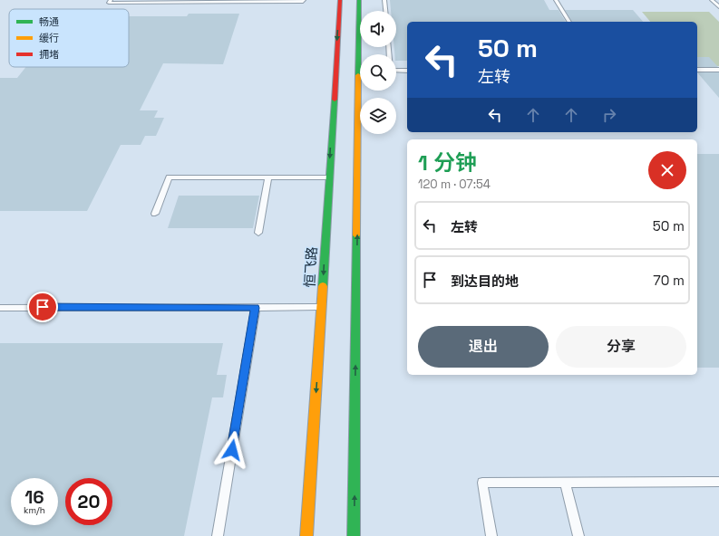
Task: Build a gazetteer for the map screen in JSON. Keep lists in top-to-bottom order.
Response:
{
  "streets": {
    "main road": ["恒飞路"]
  },
  "legend": ["畅通", "缓行", "拥堵"],
  "page": {
    "turn": ["50 m", "左转"],
    "heading": ["1 分钟", "120 m · 07:54"],
    "list": [
      {
        "name": "左转",
        "value": "50 m"
      },
      {
        "name": "到达目的地",
        "value": "70 m"
      }
    ],
    "buttons": ["退出", "分享"],
    "speed": "16 km/h",
    "limit": "20"
  }
}
